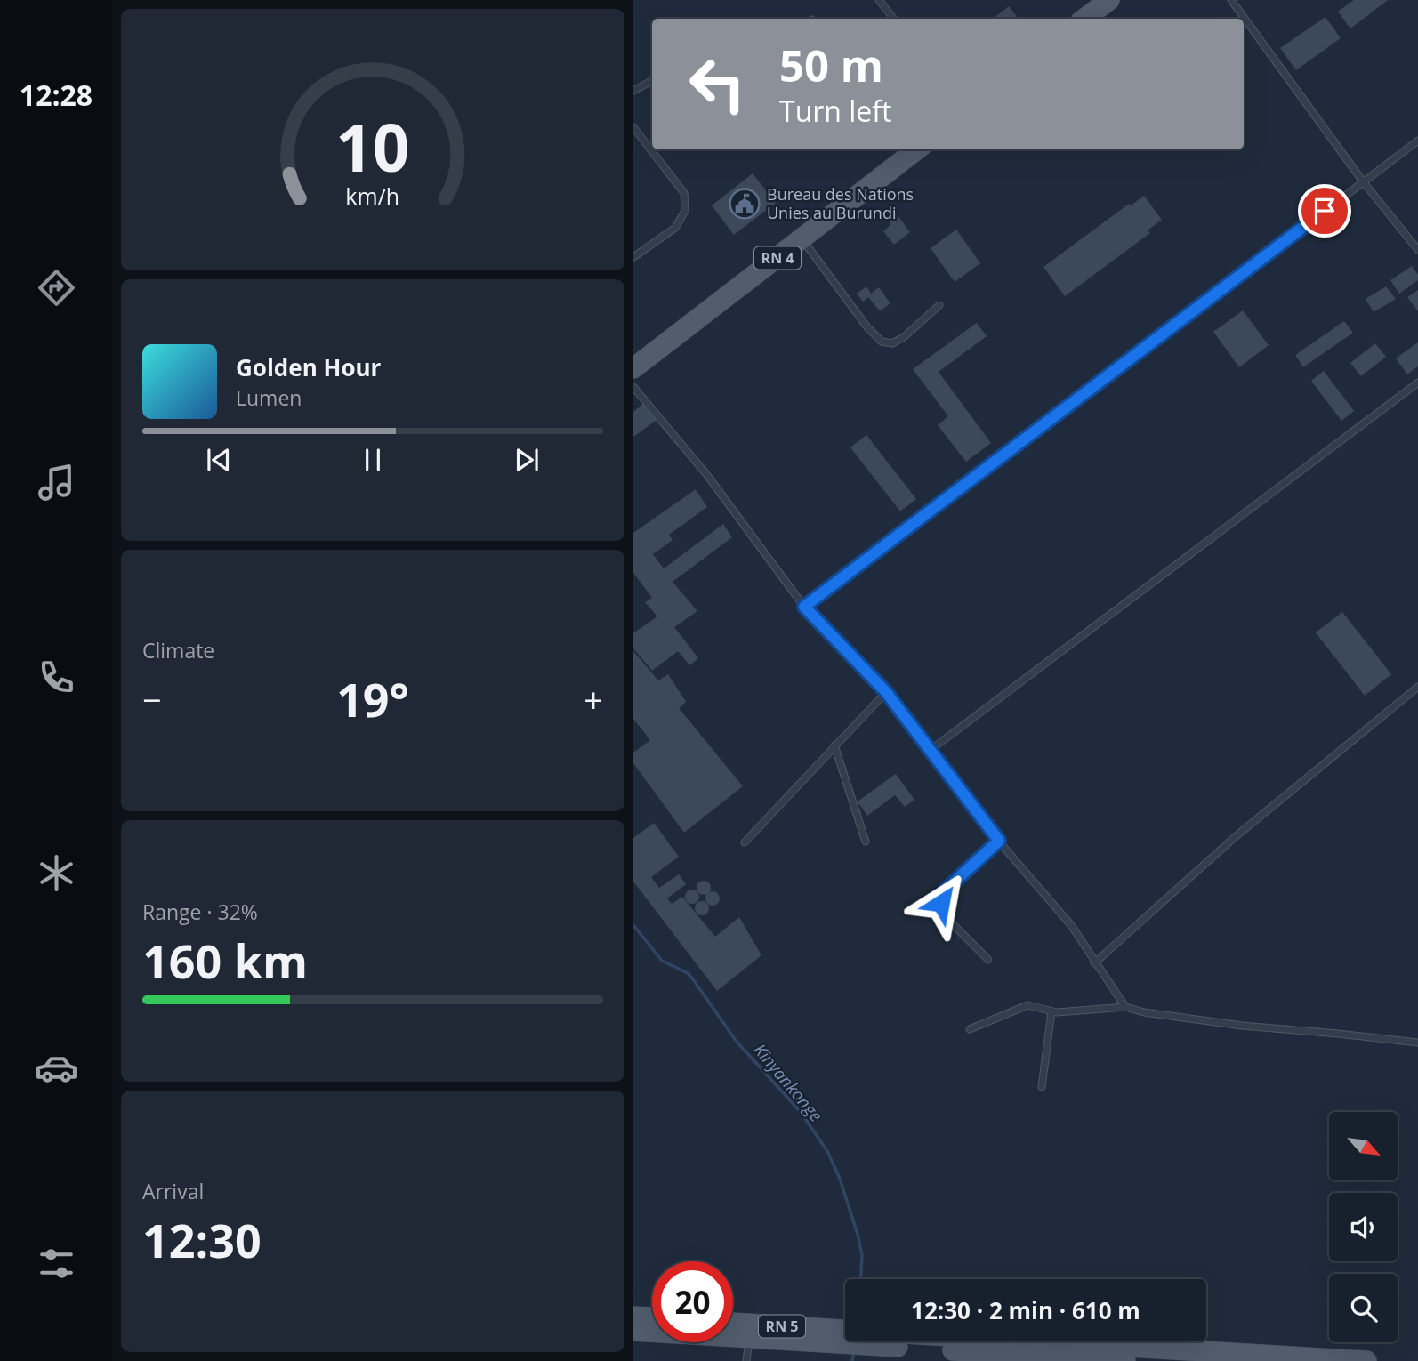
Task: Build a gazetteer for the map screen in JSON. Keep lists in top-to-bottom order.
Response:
{
  "streets": {
    "main road": ["RN 4", "RN 5"]
  },
  "water": ["Kinyankonge"],
  "places": {
    "public building": ["Bureau des Nations Unies au Burundi"]
  },
  "north": "bottom right",
  "page": {
    "tabs": "12:28",
    "turn": ["50 m", "Turn left"],
    "song": ["Golden Hour", "Lumen"],
    "tile": [
      "Climate",
      ["Range · 32%", "160 km"],
      ["Arrival", "12:30"]
    ],
    "heat": ["−", "19°", "+"],
    "limit": "20",
    "trip": "12:30 · 2 min · 610 m",
    "gauge": ["10", "km/h"]
  }
}
